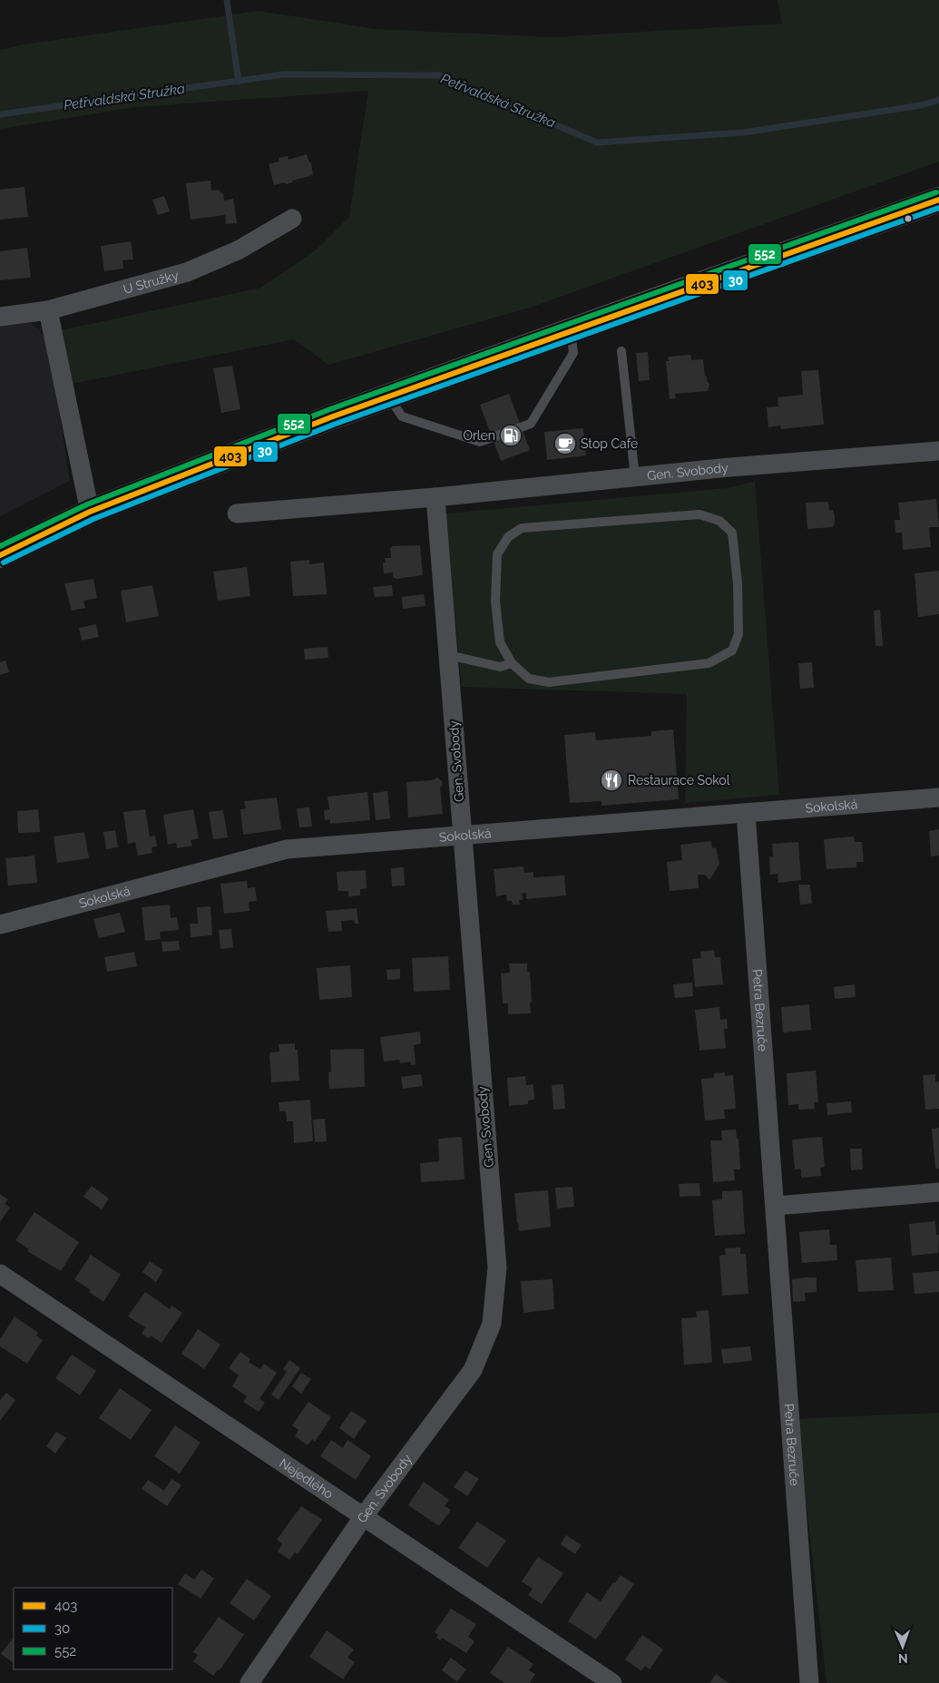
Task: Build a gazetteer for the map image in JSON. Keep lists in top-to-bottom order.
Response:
{
  "streets": {
    "street": [
      "U Stružky",
      "Gen. Svobody",
      "Sokolská",
      "Petra Bezruče",
      "Nejedlého"
    ]
  },
  "crossings": [
    ["Gen. Svobody", "Sokolská"],
    ["Gen. Svobody", "Nejedlého"],
    ["Sokolská", "Petra Bezruče"]
  ],
  "water": ["Petřvaldská Stružka"],
  "places": {
    "fuel station": ["Orlen"],
    "cafe": ["Stop Cafe"],
    "restaurant": ["Restaurace Sokol"]
  },
  "lines": ["transit line 552", "transit line 403", "transit line 30"],
  "legend": ["403", "30", "552"],
  "north": "bottom"
}
